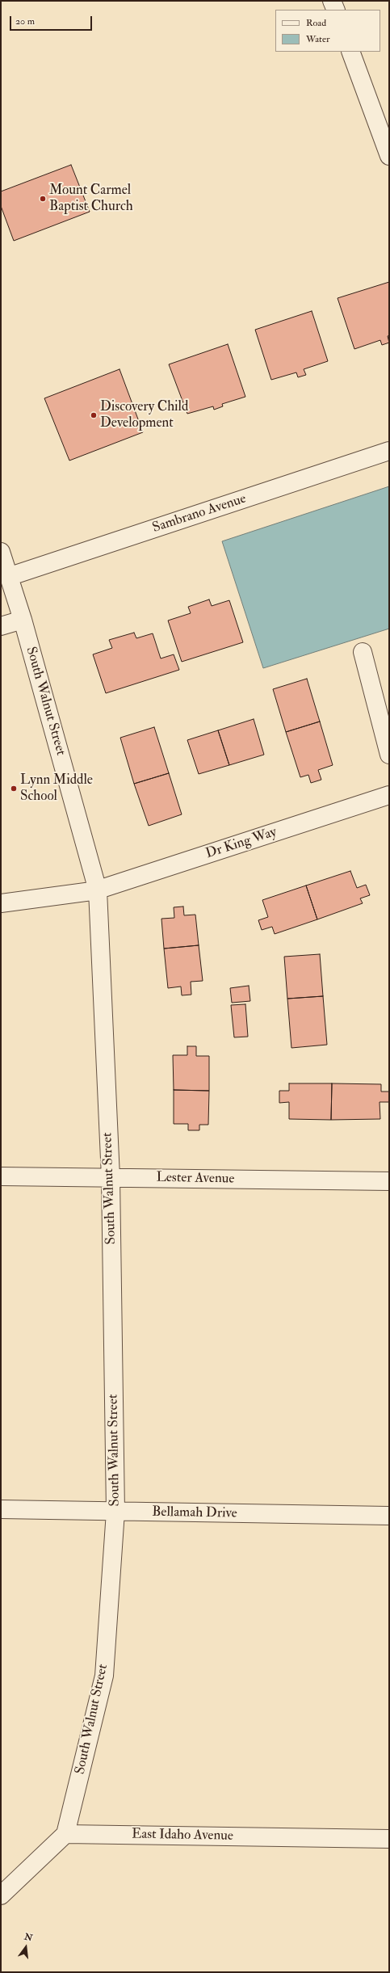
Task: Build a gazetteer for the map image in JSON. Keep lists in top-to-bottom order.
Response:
{
  "streets": {
    "street": [
      "Sambrano Avenue",
      "South Walnut Street",
      "Dr King Way",
      "Lester Avenue",
      "Bellamah Drive",
      "East Idaho Avenue"
    ]
  },
  "crossings": [
    ["Sambrano Avenue", "South Walnut Street"],
    ["South Walnut Street", "Dr King Way"],
    ["South Walnut Street", "Lester Avenue"],
    ["South Walnut Street", "Bellamah Drive"],
    ["South Walnut Street", "East Idaho Avenue"]
  ],
  "places": ["Mount Carmel Baptist Church", "Discovery Child Development", "Lynn Middle School"],
  "legend": ["Road", "Water"],
  "scale_bar": "20 m",
  "north": "top"
}
